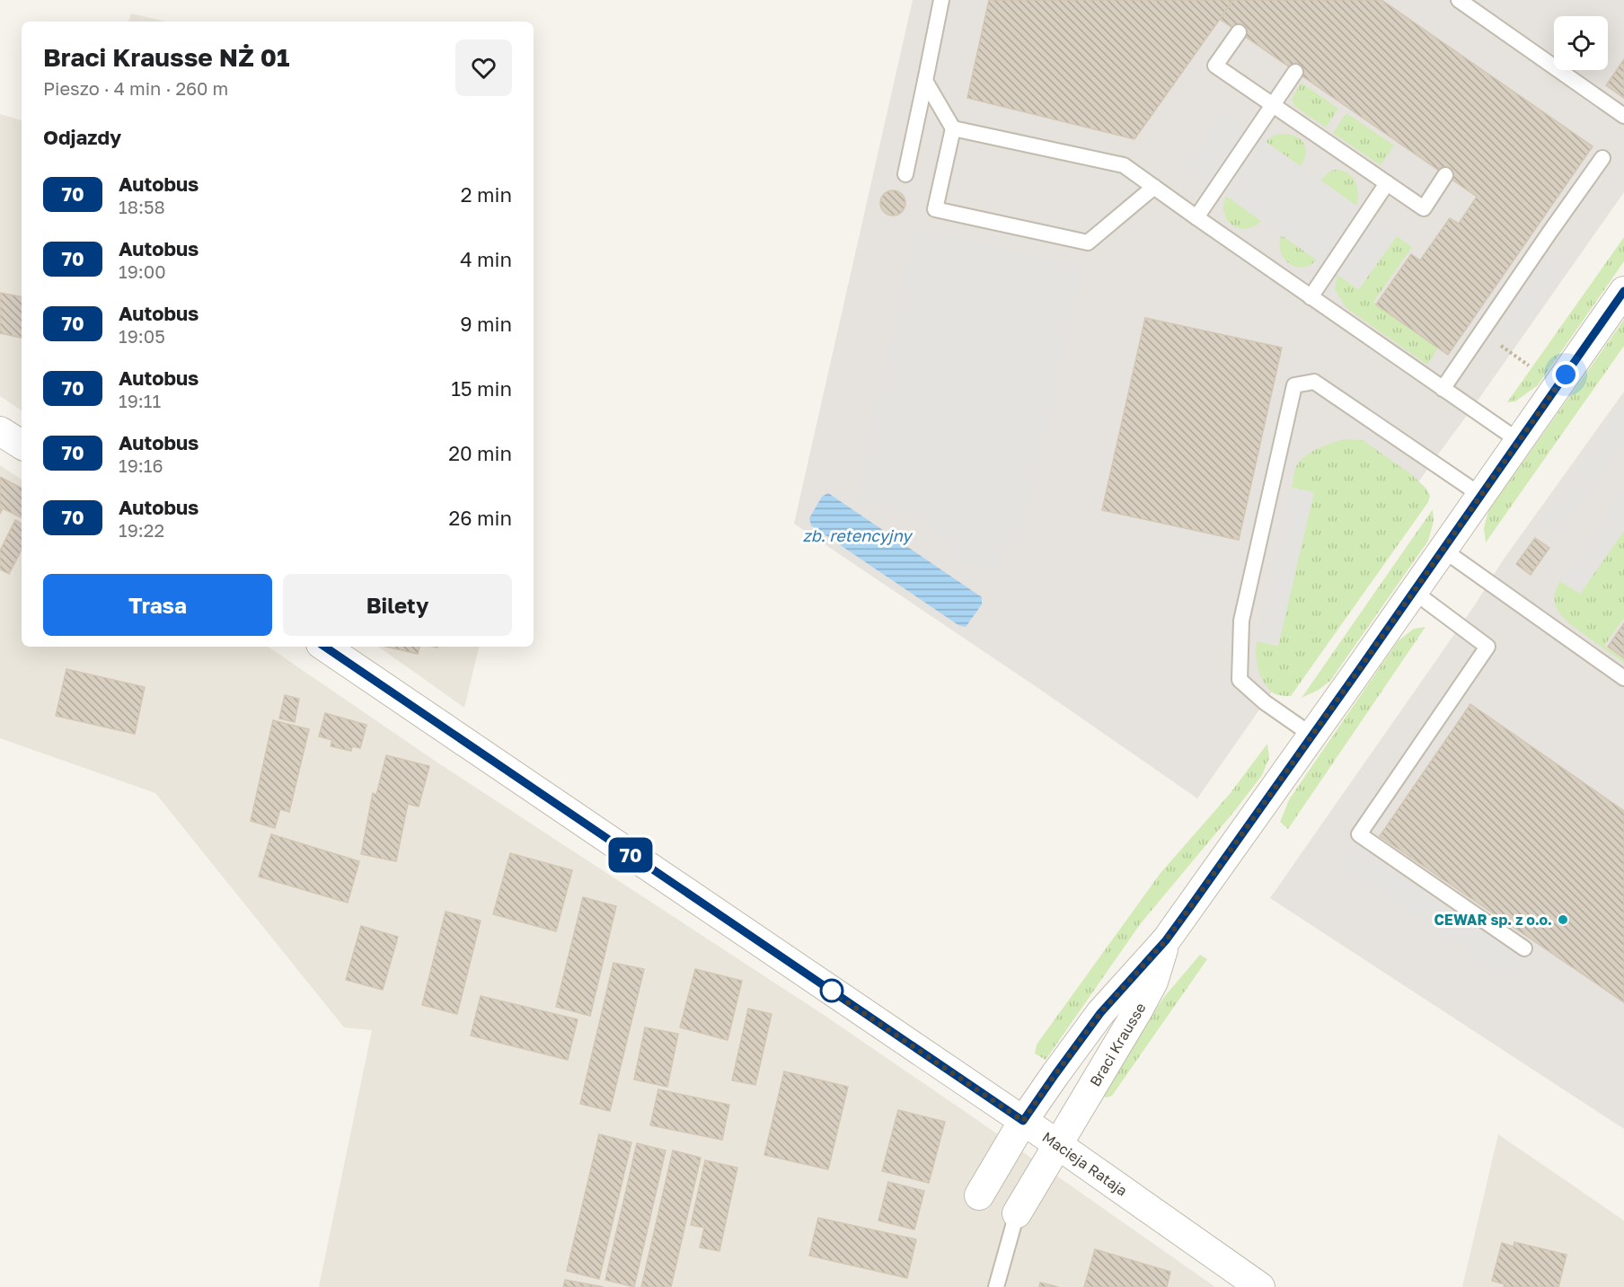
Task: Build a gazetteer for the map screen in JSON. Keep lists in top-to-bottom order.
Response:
{
  "streets": {
    "street": ["Braci Krausse", "Macieja Rataja"]
  },
  "crossings": [
    ["Braci Krausse", "Macieja Rataja"]
  ],
  "water": ["zb. retencyjny"],
  "places": ["CEWAR sp. z o.o."],
  "lines": ["bus line 70"],
  "page": {
    "on_map": "70",
    "heading": [
      ["Braci Krausse NŻ 01", "Pieszo · 4 min · 260 m"],
      "Odjazdy"
    ],
    "list": [
      {
        "mark": "70",
        "name": "Autobus",
        "note": "18:58",
        "value": "2 min"
      },
      {
        "mark": "70",
        "name": "Autobus",
        "note": "19:00",
        "value": "4 min"
      },
      {
        "mark": "70",
        "name": "Autobus",
        "note": "19:05",
        "value": "9 min"
      },
      {
        "mark": "70",
        "name": "Autobus",
        "note": "19:11",
        "value": "15 min"
      },
      {
        "mark": "70",
        "name": "Autobus",
        "note": "19:16",
        "value": "20 min"
      },
      {
        "mark": "70",
        "name": "Autobus",
        "note": "19:22",
        "value": "26 min"
      }
    ],
    "buttons": ["Trasa", "Bilety"]
  }
}
